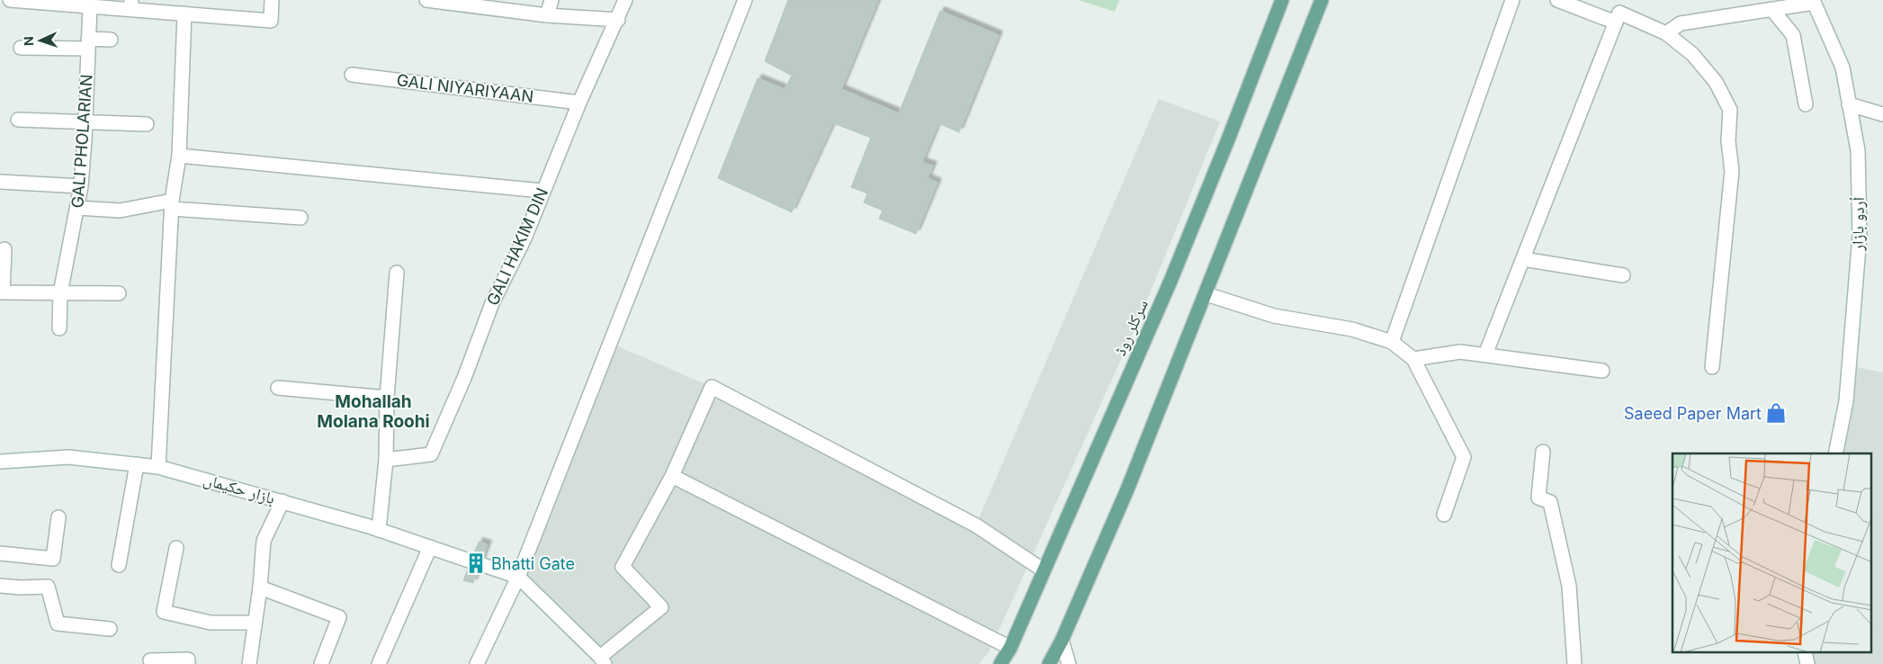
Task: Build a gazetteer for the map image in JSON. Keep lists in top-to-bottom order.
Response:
{
  "streets": {
    "main road": ["سرکلر روڈ"],
    "street": [
      "GALI NIYARIYAAN",
      "GALI PHOLARIAN",
      "اُردو بازار",
      "GALI HAKIM DIN",
      "بازار حکیماں"
    ]
  },
  "crossings": [
    ["GALI NIYARIYAAN", "GALI HAKIM DIN"]
  ],
  "districts": ["Mohallah Molana Roohi"],
  "places": {
    "shop": ["Saeed Paper Mart"],
    "building": ["Bhatti Gate"]
  },
  "north": "left"
}
